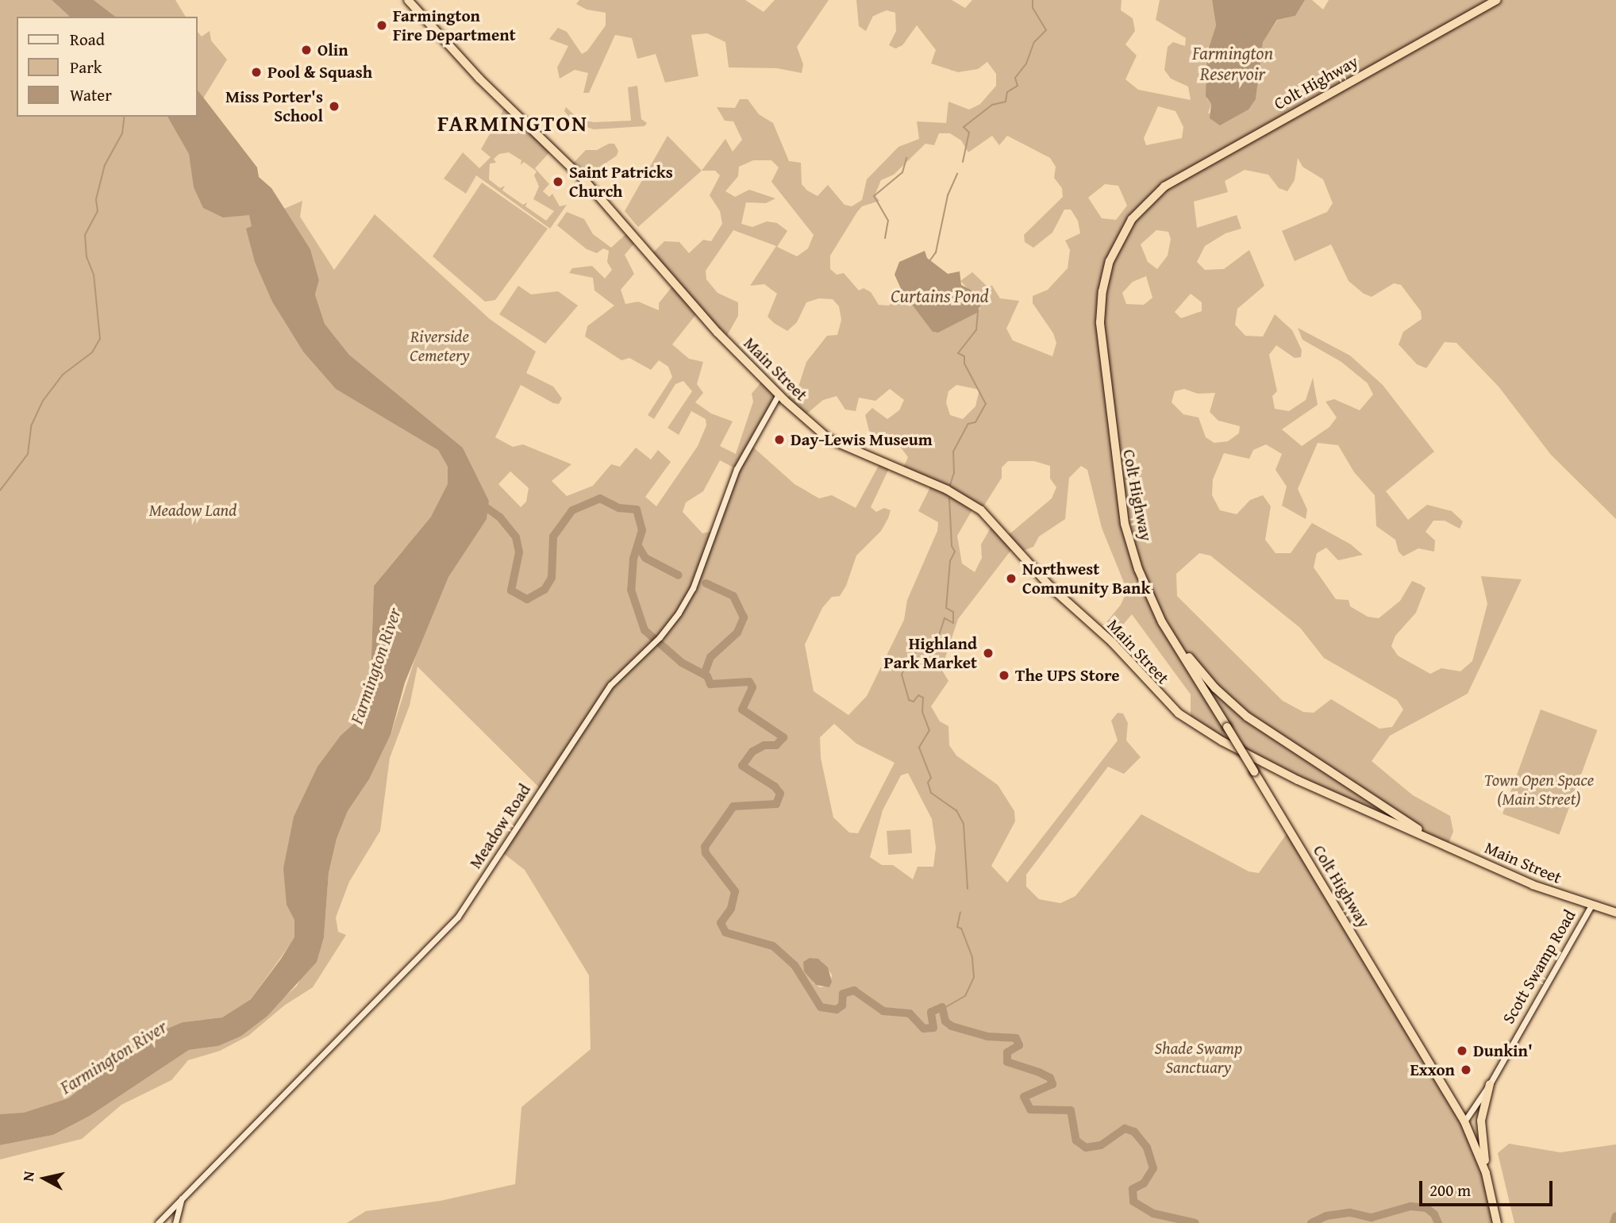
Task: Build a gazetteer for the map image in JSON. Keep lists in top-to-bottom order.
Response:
{
  "streets": {
    "highway": ["Colt Highway", "Main Street"],
    "street": ["Meadow Road", "Scott Swamp Road"]
  },
  "crossings": [
    ["Colt Highway", "Scott Swamp Road"],
    ["Main Street", "Meadow Road"],
    ["Main Street", "Scott Swamp Road"]
  ],
  "districts": ["FARMINGTON"],
  "water": ["Farmington Reservoir", "Curtains Pond", "Farmington River"],
  "parks": [
    "Riverside Cemetery",
    "Meadow Land",
    "Town Open Space (Main Street)",
    "Shade Swamp Sanctuary"
  ],
  "places": [
    "Farmington Fire Department",
    "Olin",
    "Pool & Squash",
    "Miss Porter's School",
    "Saint Patricks Church",
    "Day-Lewis Museum",
    "Northwest Community Bank",
    "Highland Park Market",
    "The UPS Store",
    "Dunkin'",
    "Exxon"
  ],
  "legend": ["Road", "Park", "Water"],
  "scale_bar": "200 m",
  "north": "left"
}
